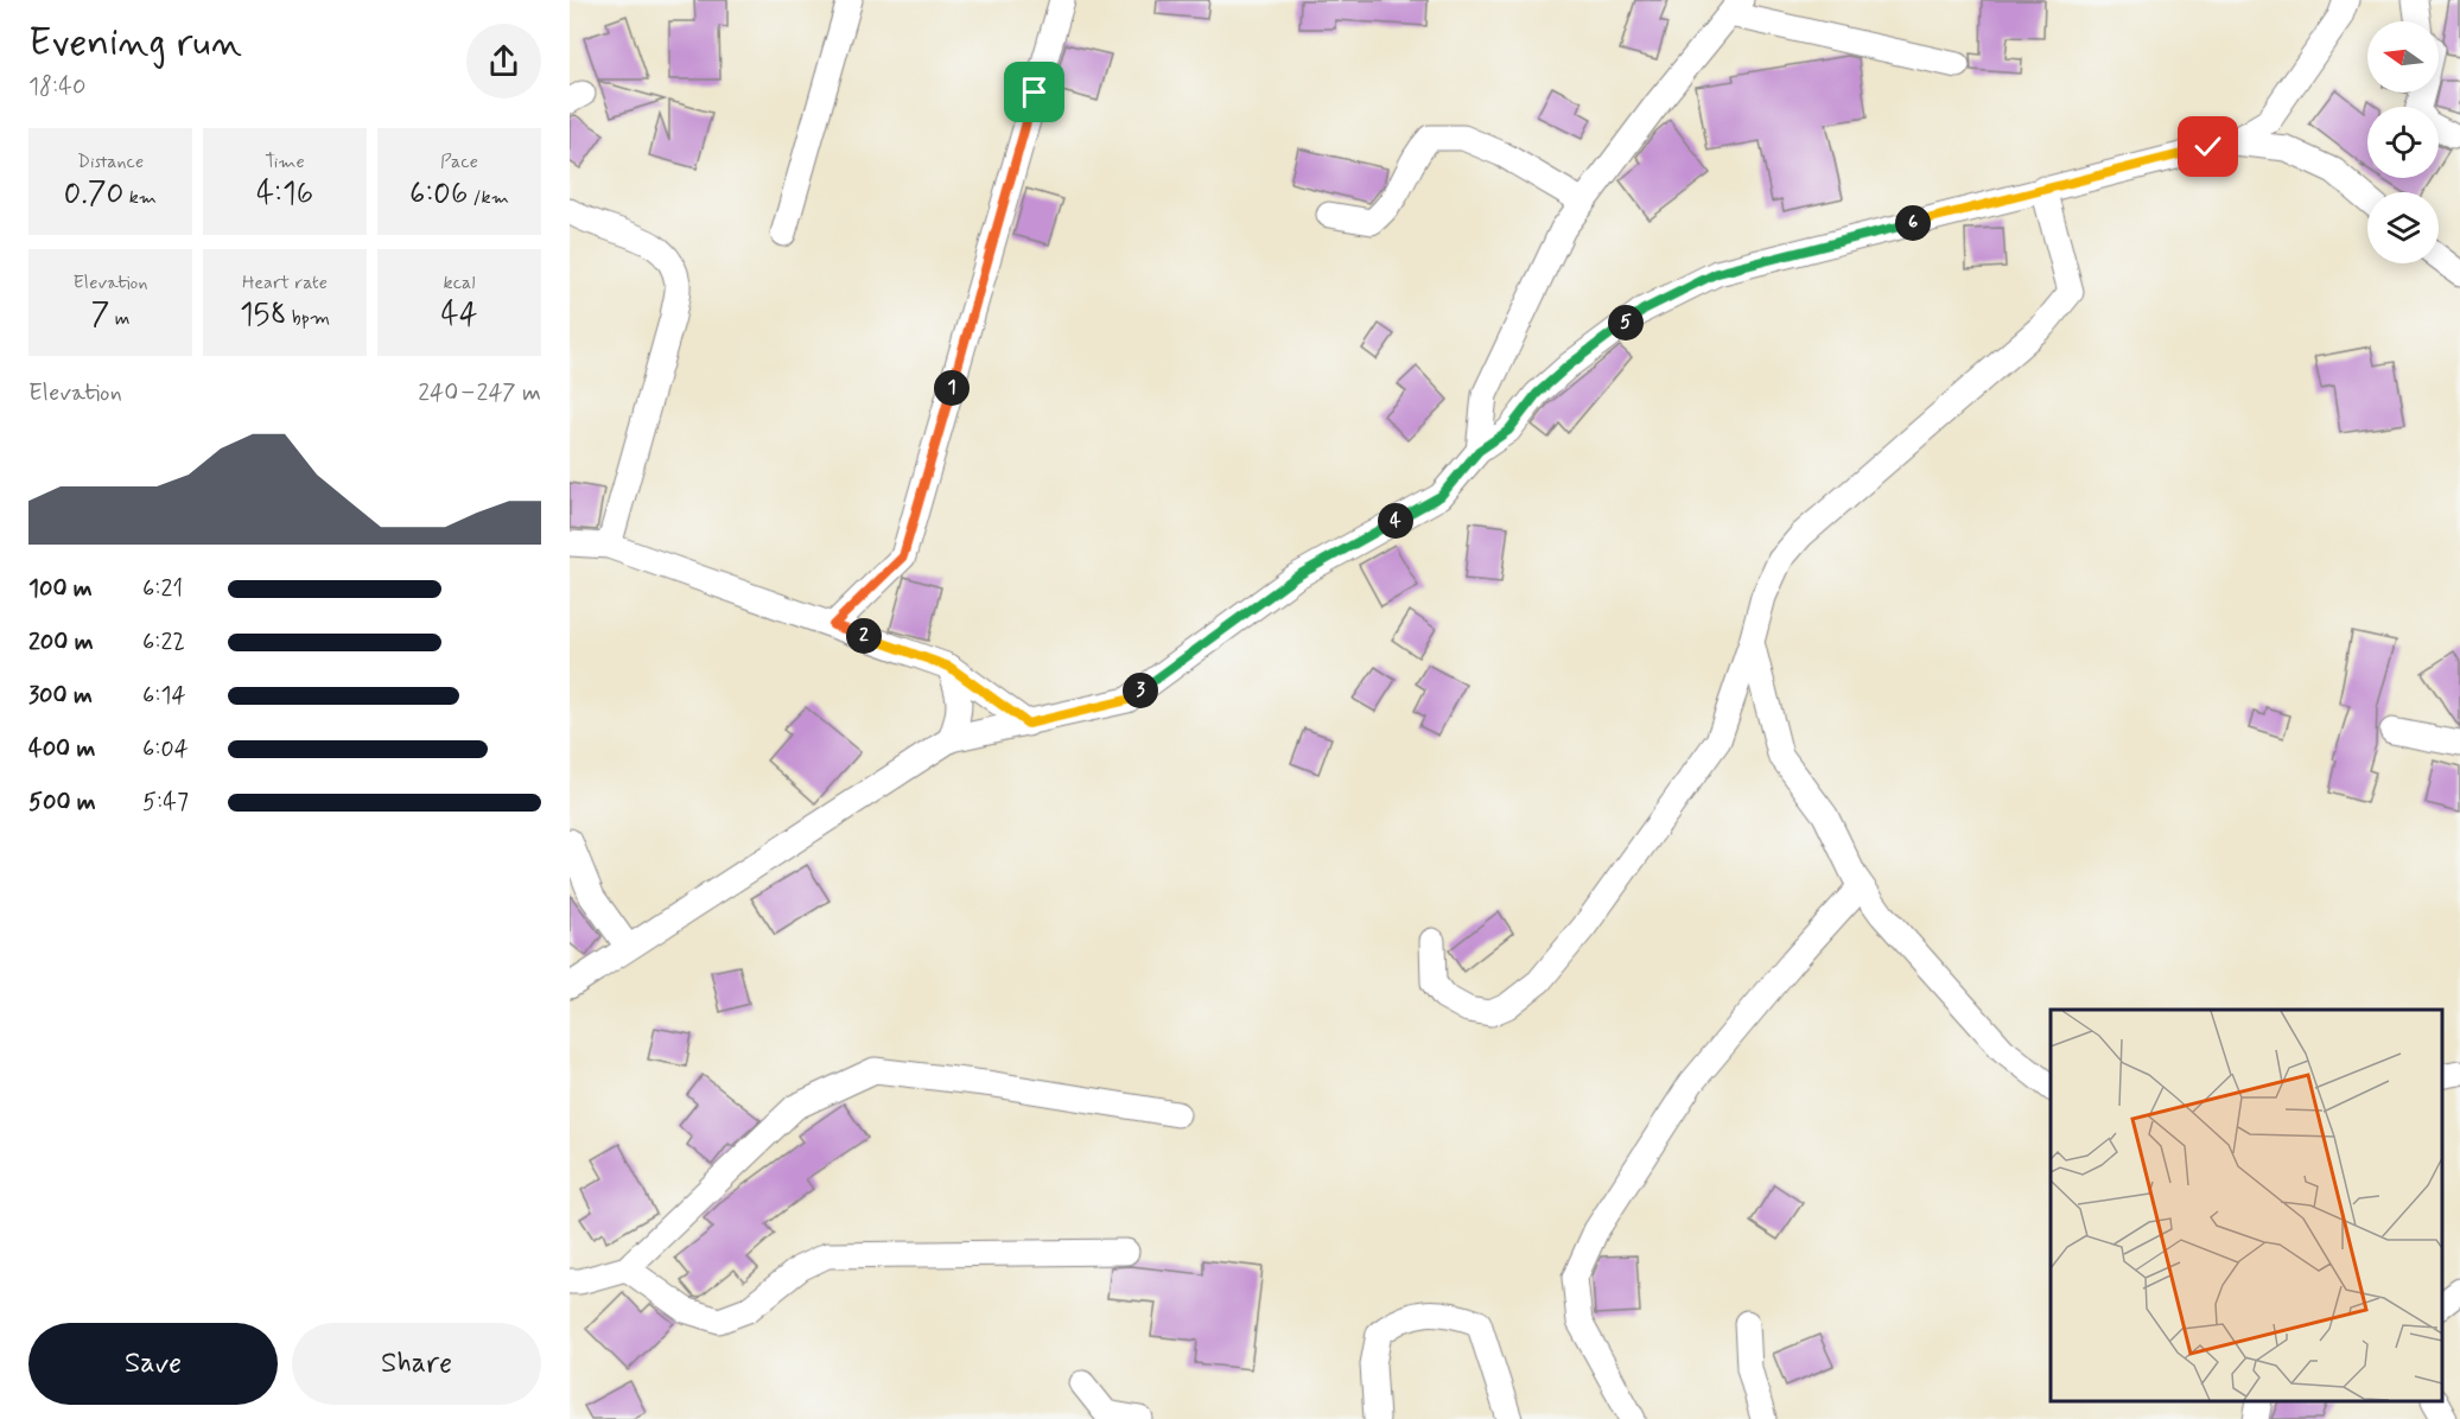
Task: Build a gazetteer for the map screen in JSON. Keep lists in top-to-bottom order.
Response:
{
  "north": "left",
  "page": {
    "heading": ["Evening run", "18:40"],
    "stats": [
      ["Distance", "0.70 km"],
      ["Time", "4:16"],
      ["Pace", "6:06 /km"],
      ["Elevation", "7 m"],
      ["Heart rate", "158 bpm"],
      ["kcal", "44"]
    ],
    "pins": [
      "6",
      "5",
      "1",
      "4",
      "2",
      "3"
    ],
    "chart": ["Elevation", "240–247 m"],
    "list": [
      {
        "name": "100 m",
        "note": "6:21"
      },
      {
        "name": "200 m",
        "note": "6:22"
      },
      {
        "name": "300 m",
        "note": "6:14"
      },
      {
        "name": "400 m",
        "note": "6:04"
      },
      {
        "name": "500 m",
        "note": "5:47"
      }
    ],
    "buttons": ["Save", "Share"]
  }
}
